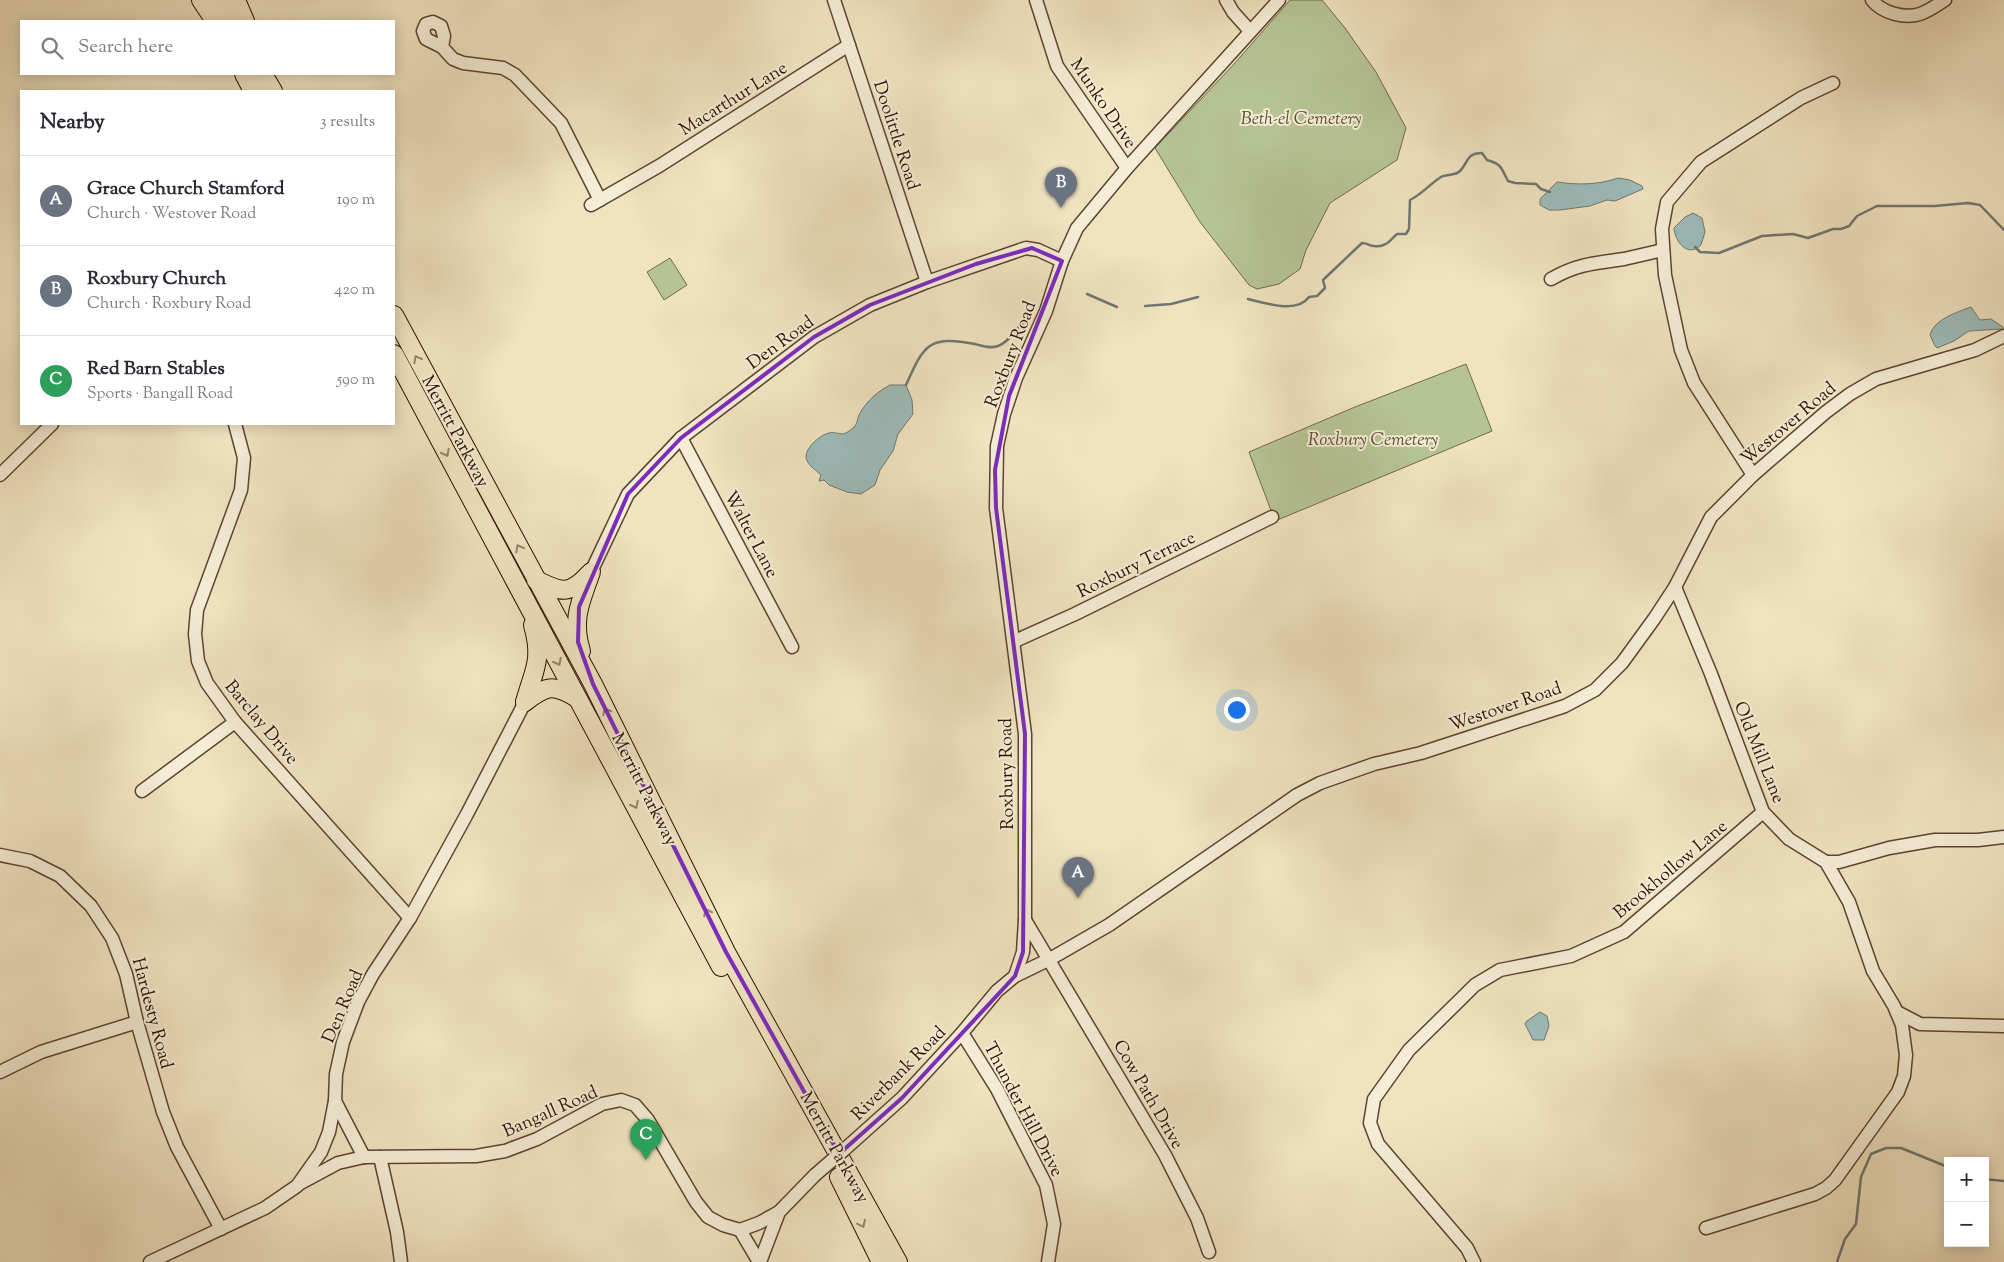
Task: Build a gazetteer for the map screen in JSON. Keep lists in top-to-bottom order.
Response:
{
  "streets": {
    "highway": ["Merritt Parkway"],
    "street": [
      "Macarthur Lane",
      "Munko Drive",
      "Doolittle Road",
      "Den Road",
      "Roxbury Road",
      "Westover Road",
      "Walter Lane",
      "Roxbury Terrace",
      "Barclay Drive",
      "Old Mill Lane",
      "Brookhollow Lane",
      "Hardesty Road",
      "Riverbank Road",
      "Cow Path Drive",
      "Thunder Hill Drive",
      "Bangall Road"
    ]
  },
  "crossings": [
    ["Macarthur Lane", "Doolittle Road"],
    ["Munko Drive", "Roxbury Road"],
    ["Doolittle Road", "Den Road"],
    ["Den Road", "Roxbury Road"],
    ["Den Road", "Walter Lane"],
    ["Den Road", "Barclay Drive"],
    ["Den Road", "Hardesty Road"],
    ["Den Road", "Bangall Road"],
    ["Roxbury Road", "Westover Road"],
    ["Roxbury Road", "Roxbury Terrace"],
    ["Roxbury Road", "Riverbank Road"],
    ["Westover Road", "Old Mill Lane"],
    ["Westover Road", "Riverbank Road"],
    ["Westover Road", "Cow Path Drive"],
    ["Old Mill Lane", "Brookhollow Lane"],
    ["Riverbank Road", "Thunder Hill Drive"],
    ["Riverbank Road", "Bangall Road"]
  ],
  "parks": ["Beth-el Cemetery", "Roxbury Cemetery"],
  "page": {
    "search": "Search here",
    "heading": ["Nearby", "3 results"],
    "list": [
      {
        "mark": "A",
        "name": "Grace Church Stamford",
        "note": "Church · Westover Road",
        "value": "190 m"
      },
      {
        "mark": "B",
        "name": "Roxbury Church",
        "note": "Church · Roxbury Road",
        "value": "420 m"
      },
      {
        "mark": "C",
        "name": "Red Barn Stables",
        "note": "Sports · Bangall Road",
        "value": "590 m"
      }
    ],
    "pins": ["B", "A", "C"],
    "map_buttons": ["+", "−"]
  }
}
